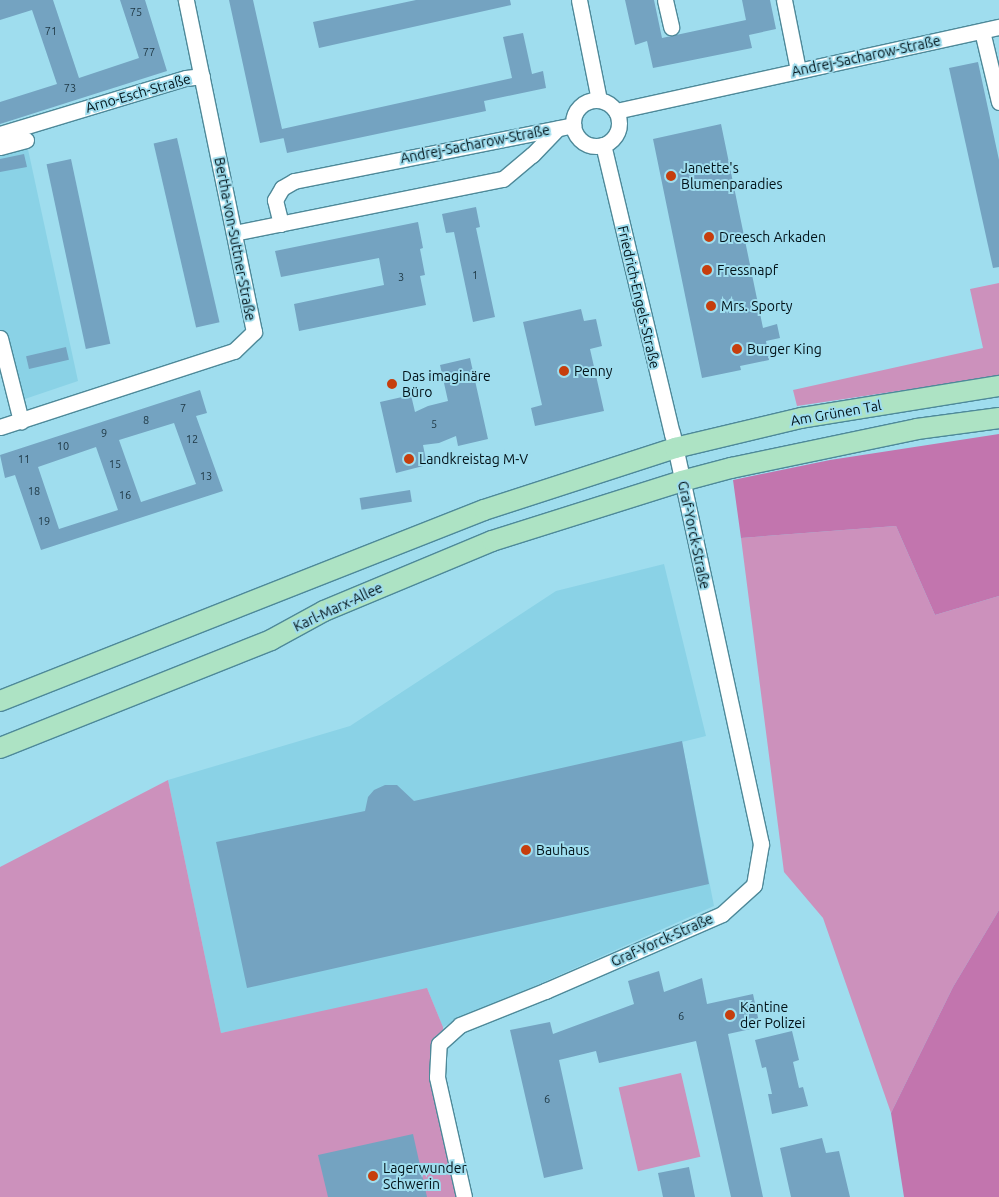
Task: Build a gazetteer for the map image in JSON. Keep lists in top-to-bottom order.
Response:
{
  "streets": {
    "main road": ["Am Grünen Tal", "Karl-Marx-Allee"],
    "street": [
      "Andrej-Sacharow-Straße",
      "Arno-Esch-Straße",
      "Bertha-von-Suttner-Straße",
      "Friedrich-Engels-Straße",
      "Graf-Yorck-Straße"
    ]
  },
  "crossings": [
    ["Andrej-Sacharow-Straße", "Bertha-von-Suttner-Straße"],
    ["Andrej-Sacharow-Straße", "Friedrich-Engels-Straße"],
    ["Arno-Esch-Straße", "Bertha-von-Suttner-Straße"],
    ["Friedrich-Engels-Straße", "Am Grünen Tal"],
    ["Friedrich-Engels-Straße", "Graf-Yorck-Straße"],
    ["Am Grünen Tal", "Graf-Yorck-Straße"],
    ["Graf-Yorck-Straße", "Karl-Marx-Allee"]
  ],
  "places": [
    "Janette's Blumenparadies",
    "Dreesch Arkaden",
    "Fressnapf",
    "Mrs. Sporty",
    "Burger King",
    "Penny",
    "Das imaginäre Büro",
    "Landkreistag M-V",
    "Bauhaus",
    "Kantine der Polizei",
    "Lagerwunder Schwerin"
  ],
  "house_numbers": [
    "75",
    "71",
    "77",
    "73",
    "1",
    "3",
    "7",
    "8",
    "5",
    "9",
    "12",
    "10",
    "11",
    "15",
    "13",
    "18",
    "16",
    "19",
    "6",
    "6"
  ]
}
